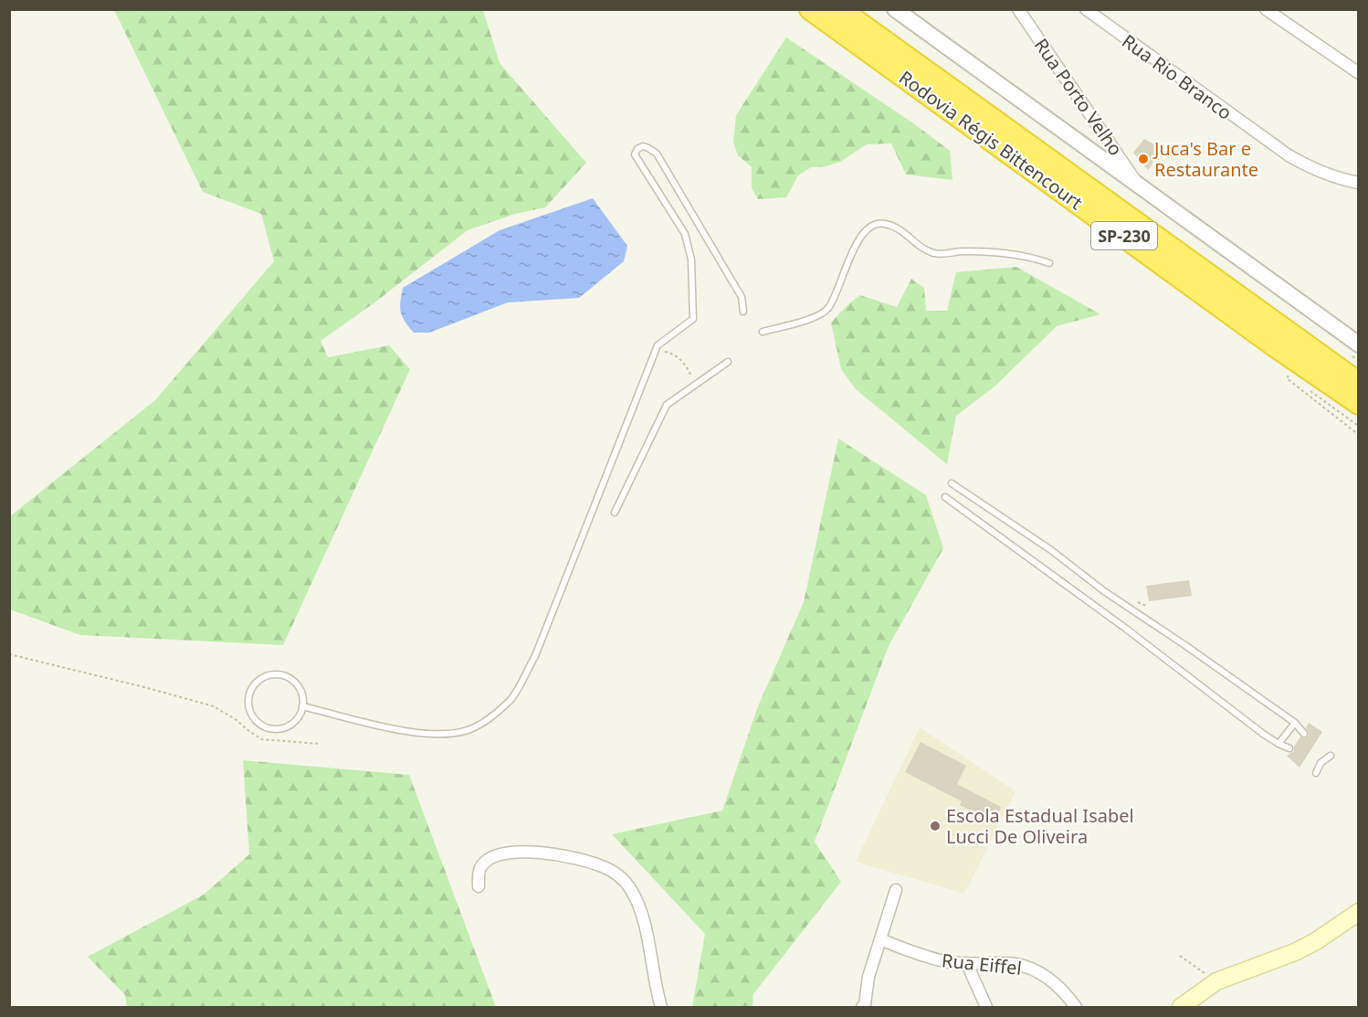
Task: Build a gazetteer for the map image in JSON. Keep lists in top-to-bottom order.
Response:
{
  "streets": {
    "highway": ["Rodovia Régis Bittencourt", "SP-230"],
    "street": ["Rua Rio Branco", "Rua Porto Velho", "Rua Eiffel"]
  },
  "places": ["Juca's Bar e Restaurante", "Escola Estadual Isabel Lucci De Oliveira"]
}
